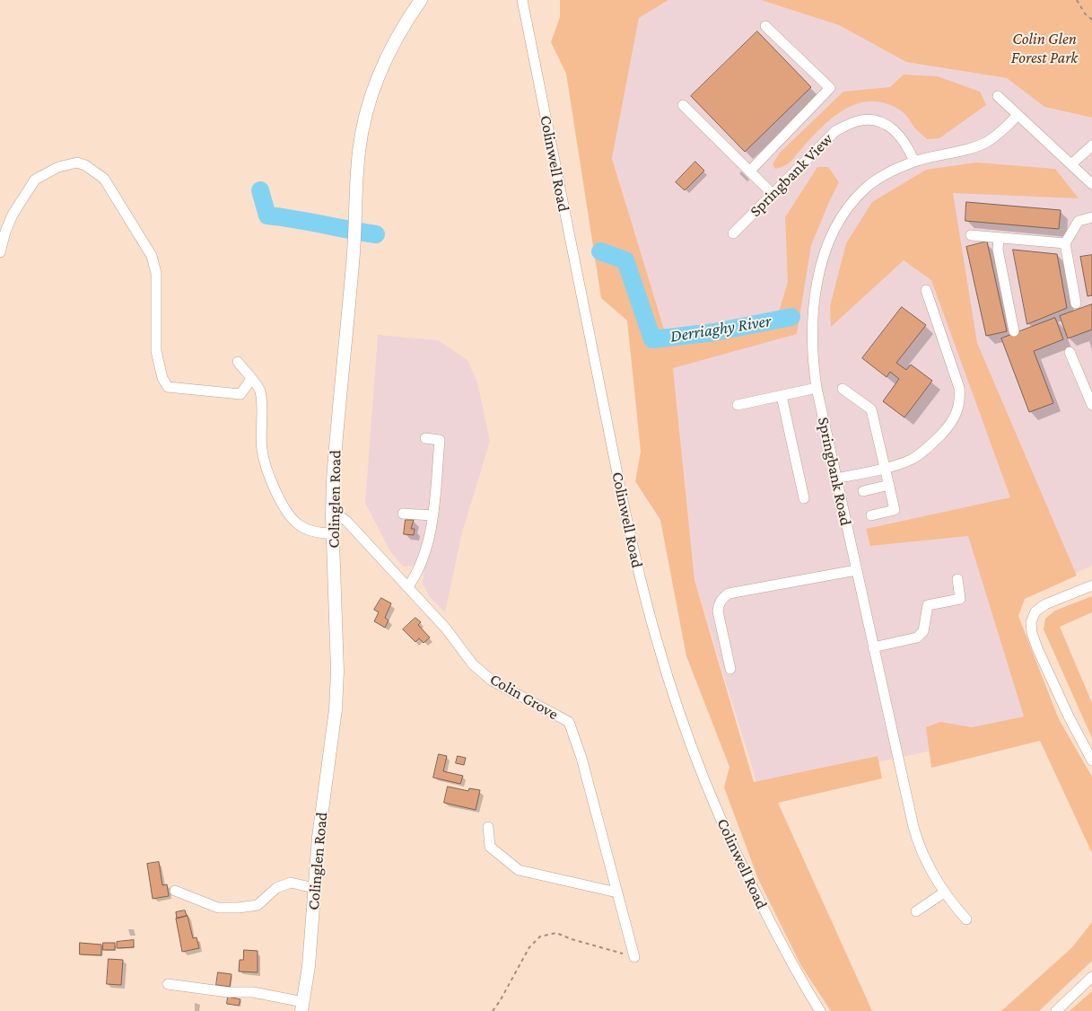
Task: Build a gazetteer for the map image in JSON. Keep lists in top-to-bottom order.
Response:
{
  "streets": {
    "main road": ["Colinglen Road"],
    "street": [
      "Colinwell Road",
      "Springbank View",
      "Springbank Road",
      "Colin Grove"
    ]
  },
  "crossings": [
    ["Springbank View", "Springbank Road"],
    ["Colinglen Road", "Colin Grove"]
  ],
  "water": ["Derriaghy River"],
  "parks": ["Colin Glen Forest Park"]
}
